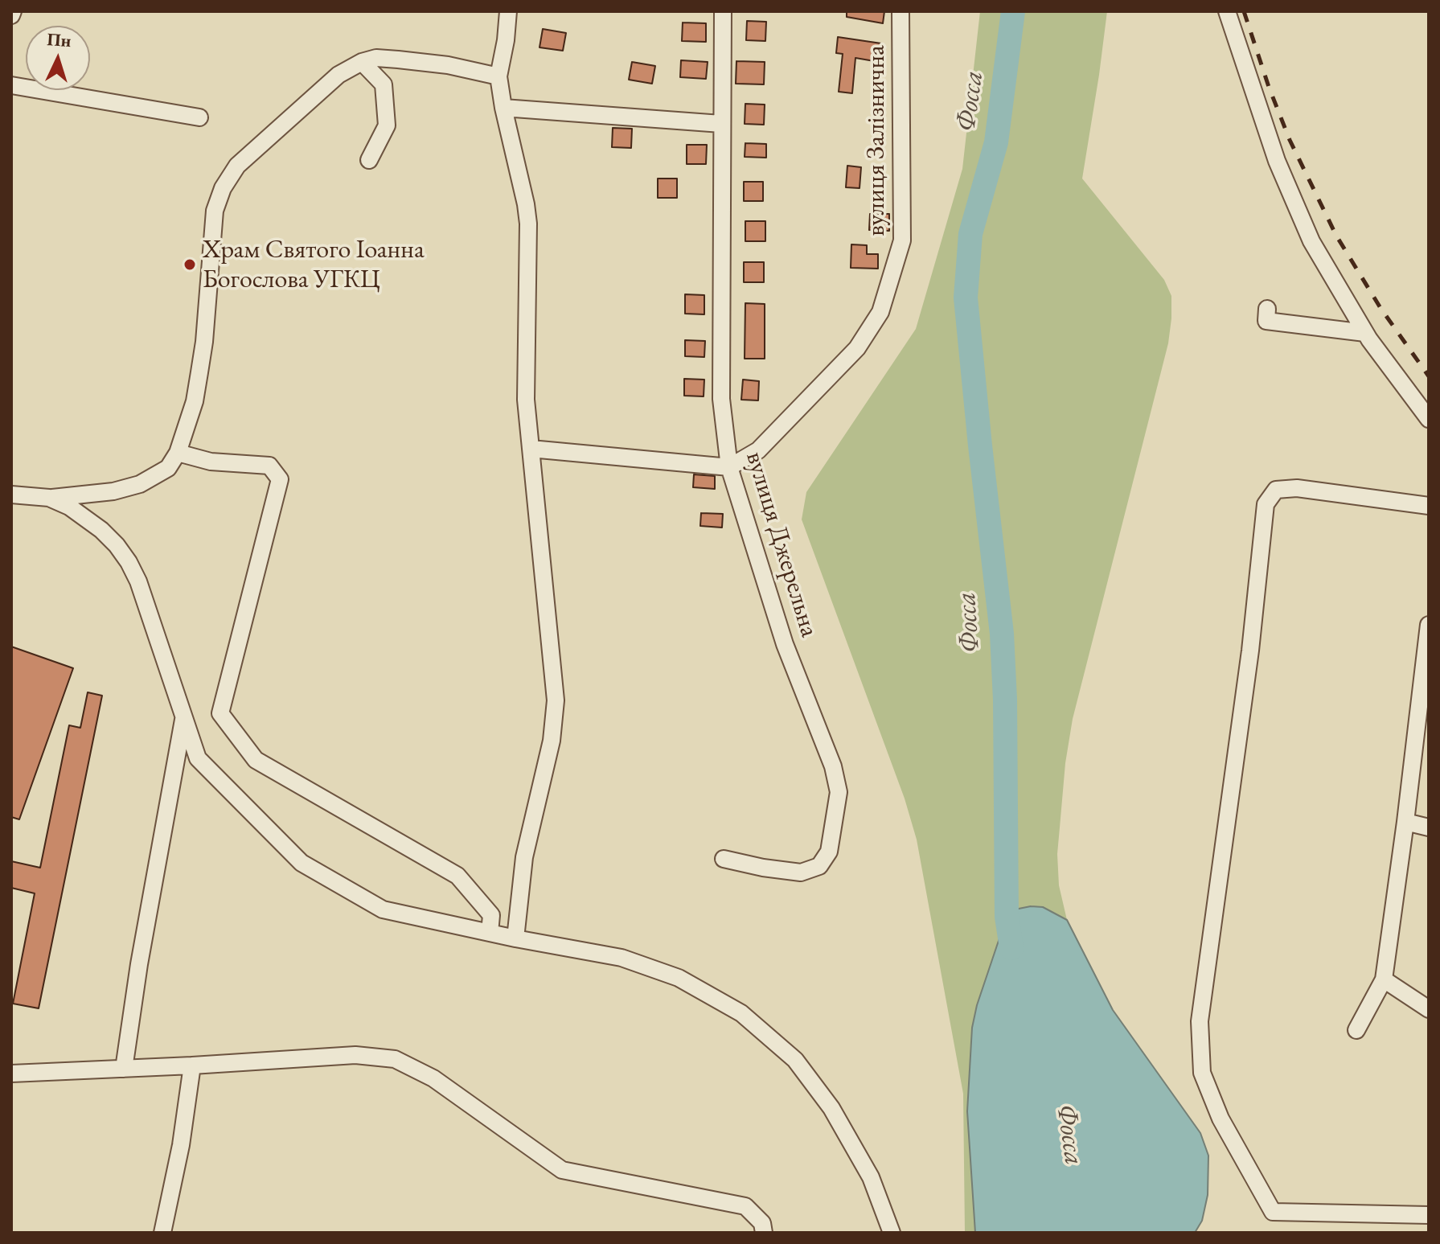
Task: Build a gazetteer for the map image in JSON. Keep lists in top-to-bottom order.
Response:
{
  "streets": {
    "street": ["вулиця Залізнична", "вулиця Джерельна"]
  },
  "crossings": [
    ["вулиця Залізнична", "вулиця Джерельна"]
  ],
  "water": ["Фосса"],
  "places": ["Храм Святого Іоанна Богослова УГКЦ"],
  "north": "top"
}
